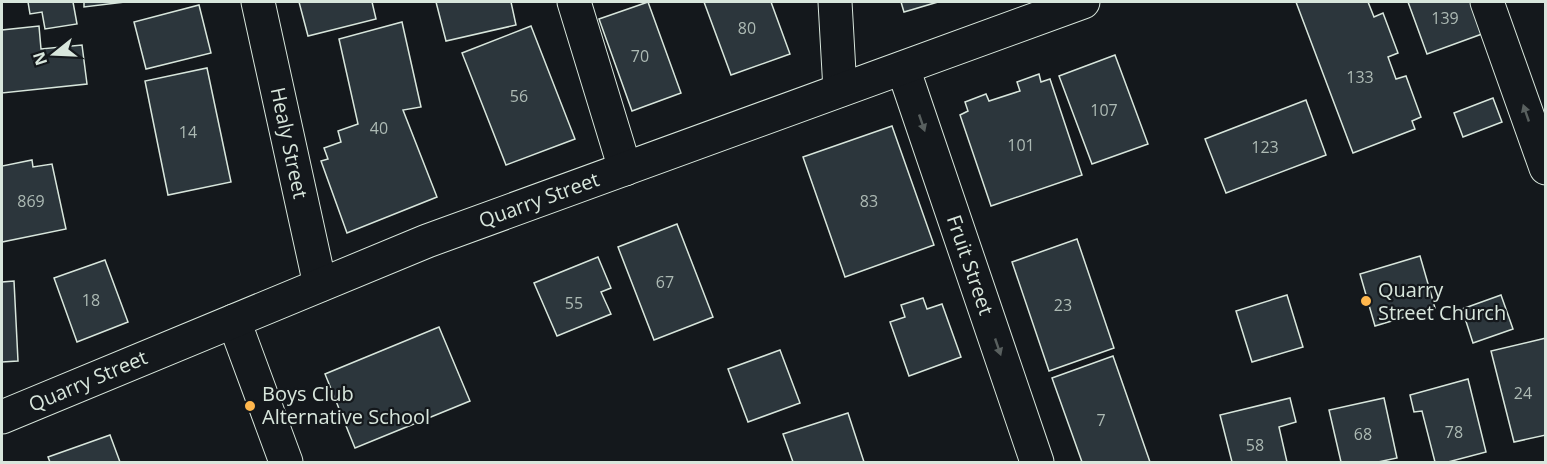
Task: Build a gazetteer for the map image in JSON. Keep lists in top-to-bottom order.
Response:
{
  "streets": {
    "main road": ["Healy Street", "Quarry Street", "Fruit Street"]
  },
  "crossings": [
    ["Healy Street", "Quarry Street"],
    ["Quarry Street", "Fruit Street"]
  ],
  "one_way": ["Fruit Street"],
  "places": ["Quarry Street Church", "Boys Club Alternative School"],
  "house_numbers": [
    "139",
    "80",
    "70",
    "133",
    "56",
    "107",
    "40",
    "14",
    "101",
    "123",
    "869",
    "83",
    "67",
    "18",
    "55",
    "23",
    "24",
    "7",
    "78",
    "68",
    "58"
  ],
  "north": "left"
}
